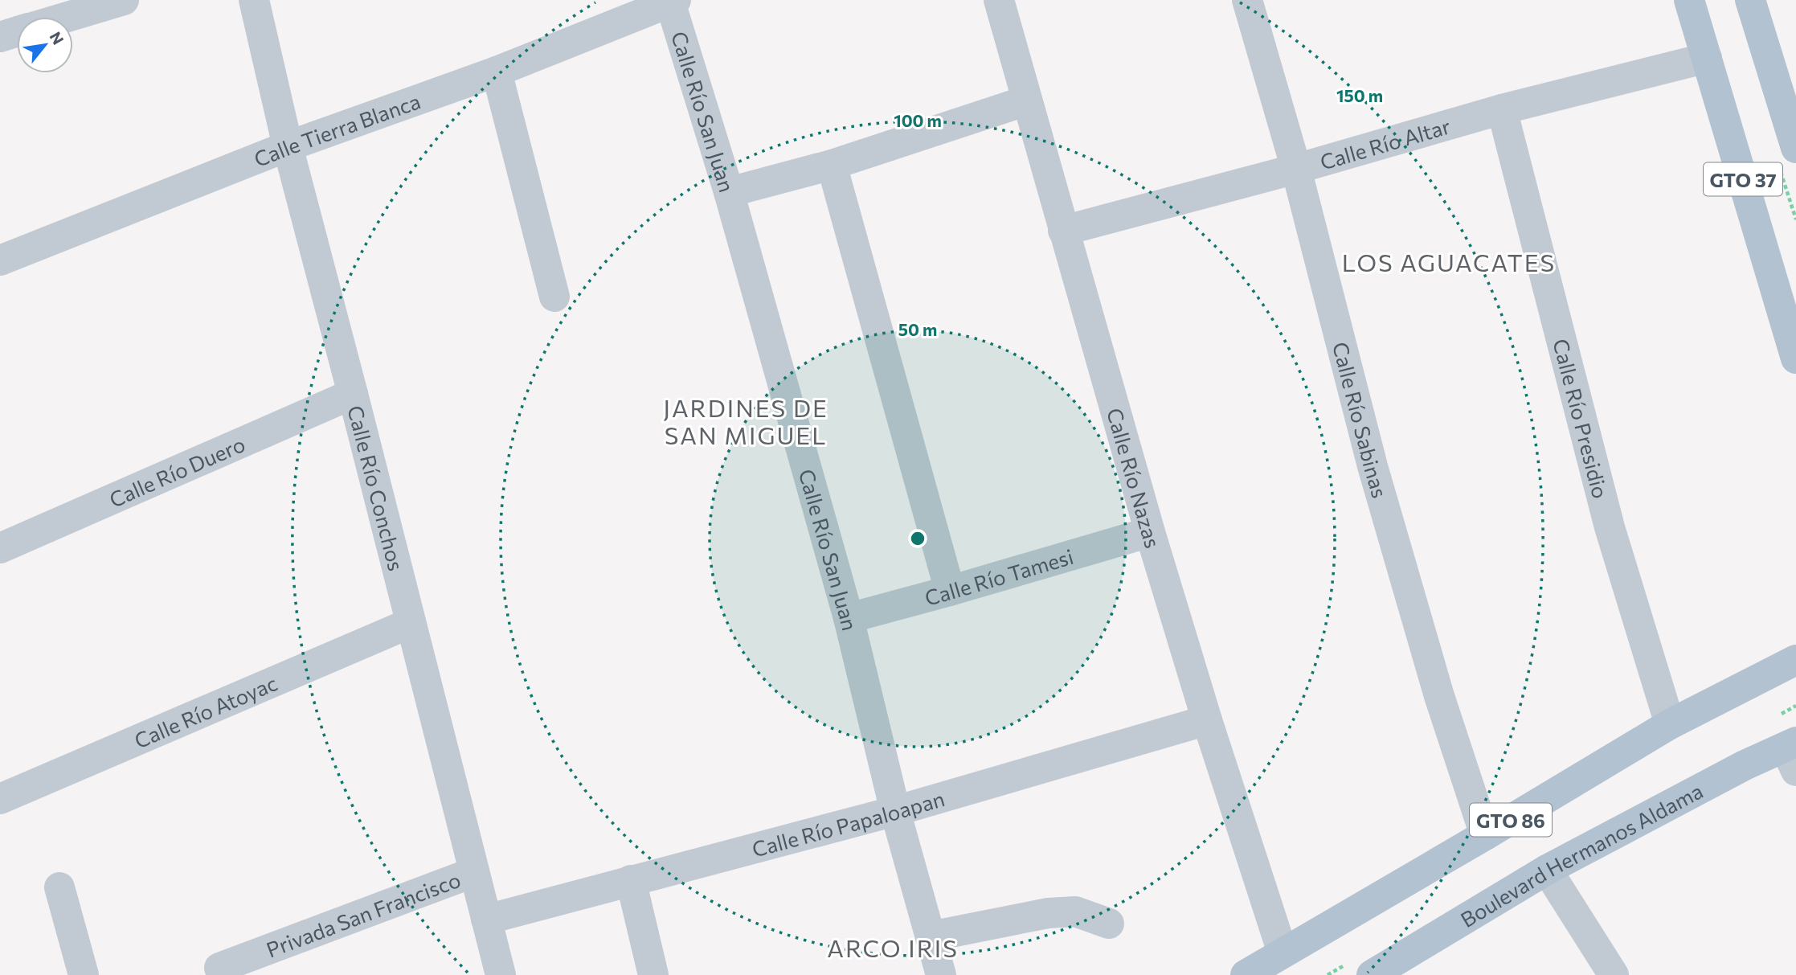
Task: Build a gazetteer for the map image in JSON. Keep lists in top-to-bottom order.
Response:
{
  "streets": {
    "main road": ["GTO 37", "GTO 86", "Boulevard Hermanos Aldama"],
    "street": [
      "Calle Río San Juan",
      "Calle Tierra Blanca",
      "Calle Río Altar",
      "Calle Río Presidio",
      "Calle Río Sabinas",
      "Calle Río Duero",
      "Calle Río Nazas",
      "Calle Río Conchos",
      "Calle Río Tamesi",
      "Calle Río Atoyac",
      "Calle Río Papaloapan",
      "Privada San Francisco"
    ]
  },
  "crossings": [
    ["Calle Río San Juan", "Calle Tierra Blanca"],
    ["Calle Río San Juan", "Calle Río Tamesi"],
    ["Calle Río San Juan", "Calle Río Papaloapan"],
    ["Calle Tierra Blanca", "Calle Río Conchos"],
    ["Calle Río Altar", "GTO 37"],
    ["Calle Río Altar", "Calle Río Presidio"],
    ["Calle Río Altar", "Calle Río Sabinas"],
    ["Calle Río Altar", "Calle Río Nazas"],
    ["Calle Río Presidio", "GTO 86"],
    ["Calle Río Sabinas", "GTO 86"],
    ["Calle Río Duero", "Calle Río Conchos"],
    ["Calle Río Nazas", "Calle Río Tamesi"],
    ["Calle Río Nazas", "GTO 86"],
    ["Calle Río Nazas", "Calle Río Papaloapan"],
    ["Calle Río Conchos", "Calle Río Atoyac"],
    ["Calle Río Conchos", "Calle Río Papaloapan"],
    ["Calle Río Conchos", "Privada San Francisco"]
  ],
  "districts": ["LOS AGUACATES", "JARDINES DE SAN MIGUEL", "ARCO IRIS"],
  "north": "top right",
  "rings": ["150 m", "100 m", "50 m"]
}
